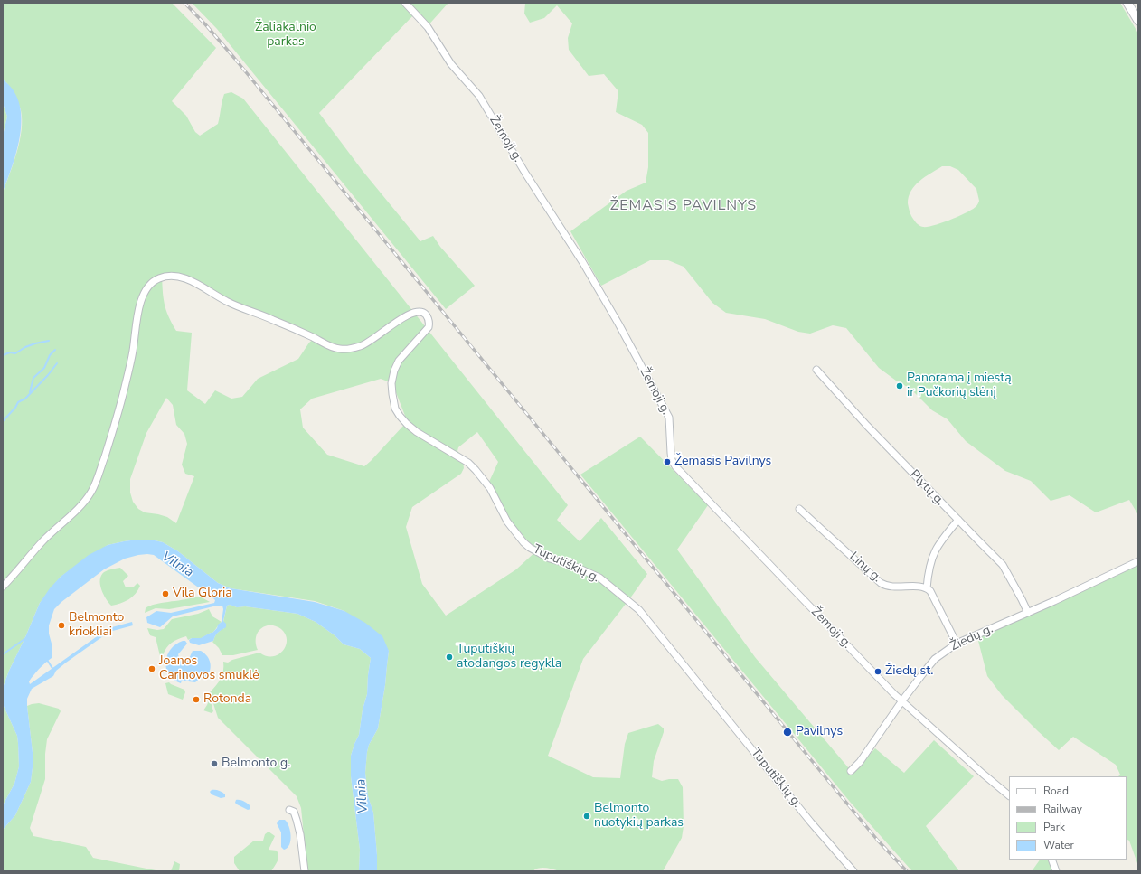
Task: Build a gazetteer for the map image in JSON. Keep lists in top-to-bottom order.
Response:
{
  "streets": {
    "street": [
      "Žemoji g.",
      "Plytų g.",
      "Tuputiškių g.",
      "Linų g.",
      "Žiedų g."
    ]
  },
  "crossings": [
    ["Žemoji g.", "Žiedų g."],
    ["Plytų g.", "Žiedų g."]
  ],
  "districts": ["ŽEMASIS PAVILNYS"],
  "water": ["Vilnia"],
  "parks": ["Žaliakalnio parkas"],
  "places": [
    "Panorama į miestą ir Pučkorių slėnį",
    "Žemasis Pavilnys",
    "Vila Gloria",
    "Belmonto kriokliai",
    "Tuputiškių atodangos regykla",
    "Joanos Carinovos smuklė",
    "Žiedų st.",
    "Rotonda",
    "Pavilnys",
    "Belmonto g.",
    "Belmonto nuotykių parkas"
  ],
  "legend": [
    "Road",
    "Railway",
    "Park",
    "Water"
  ]
}
